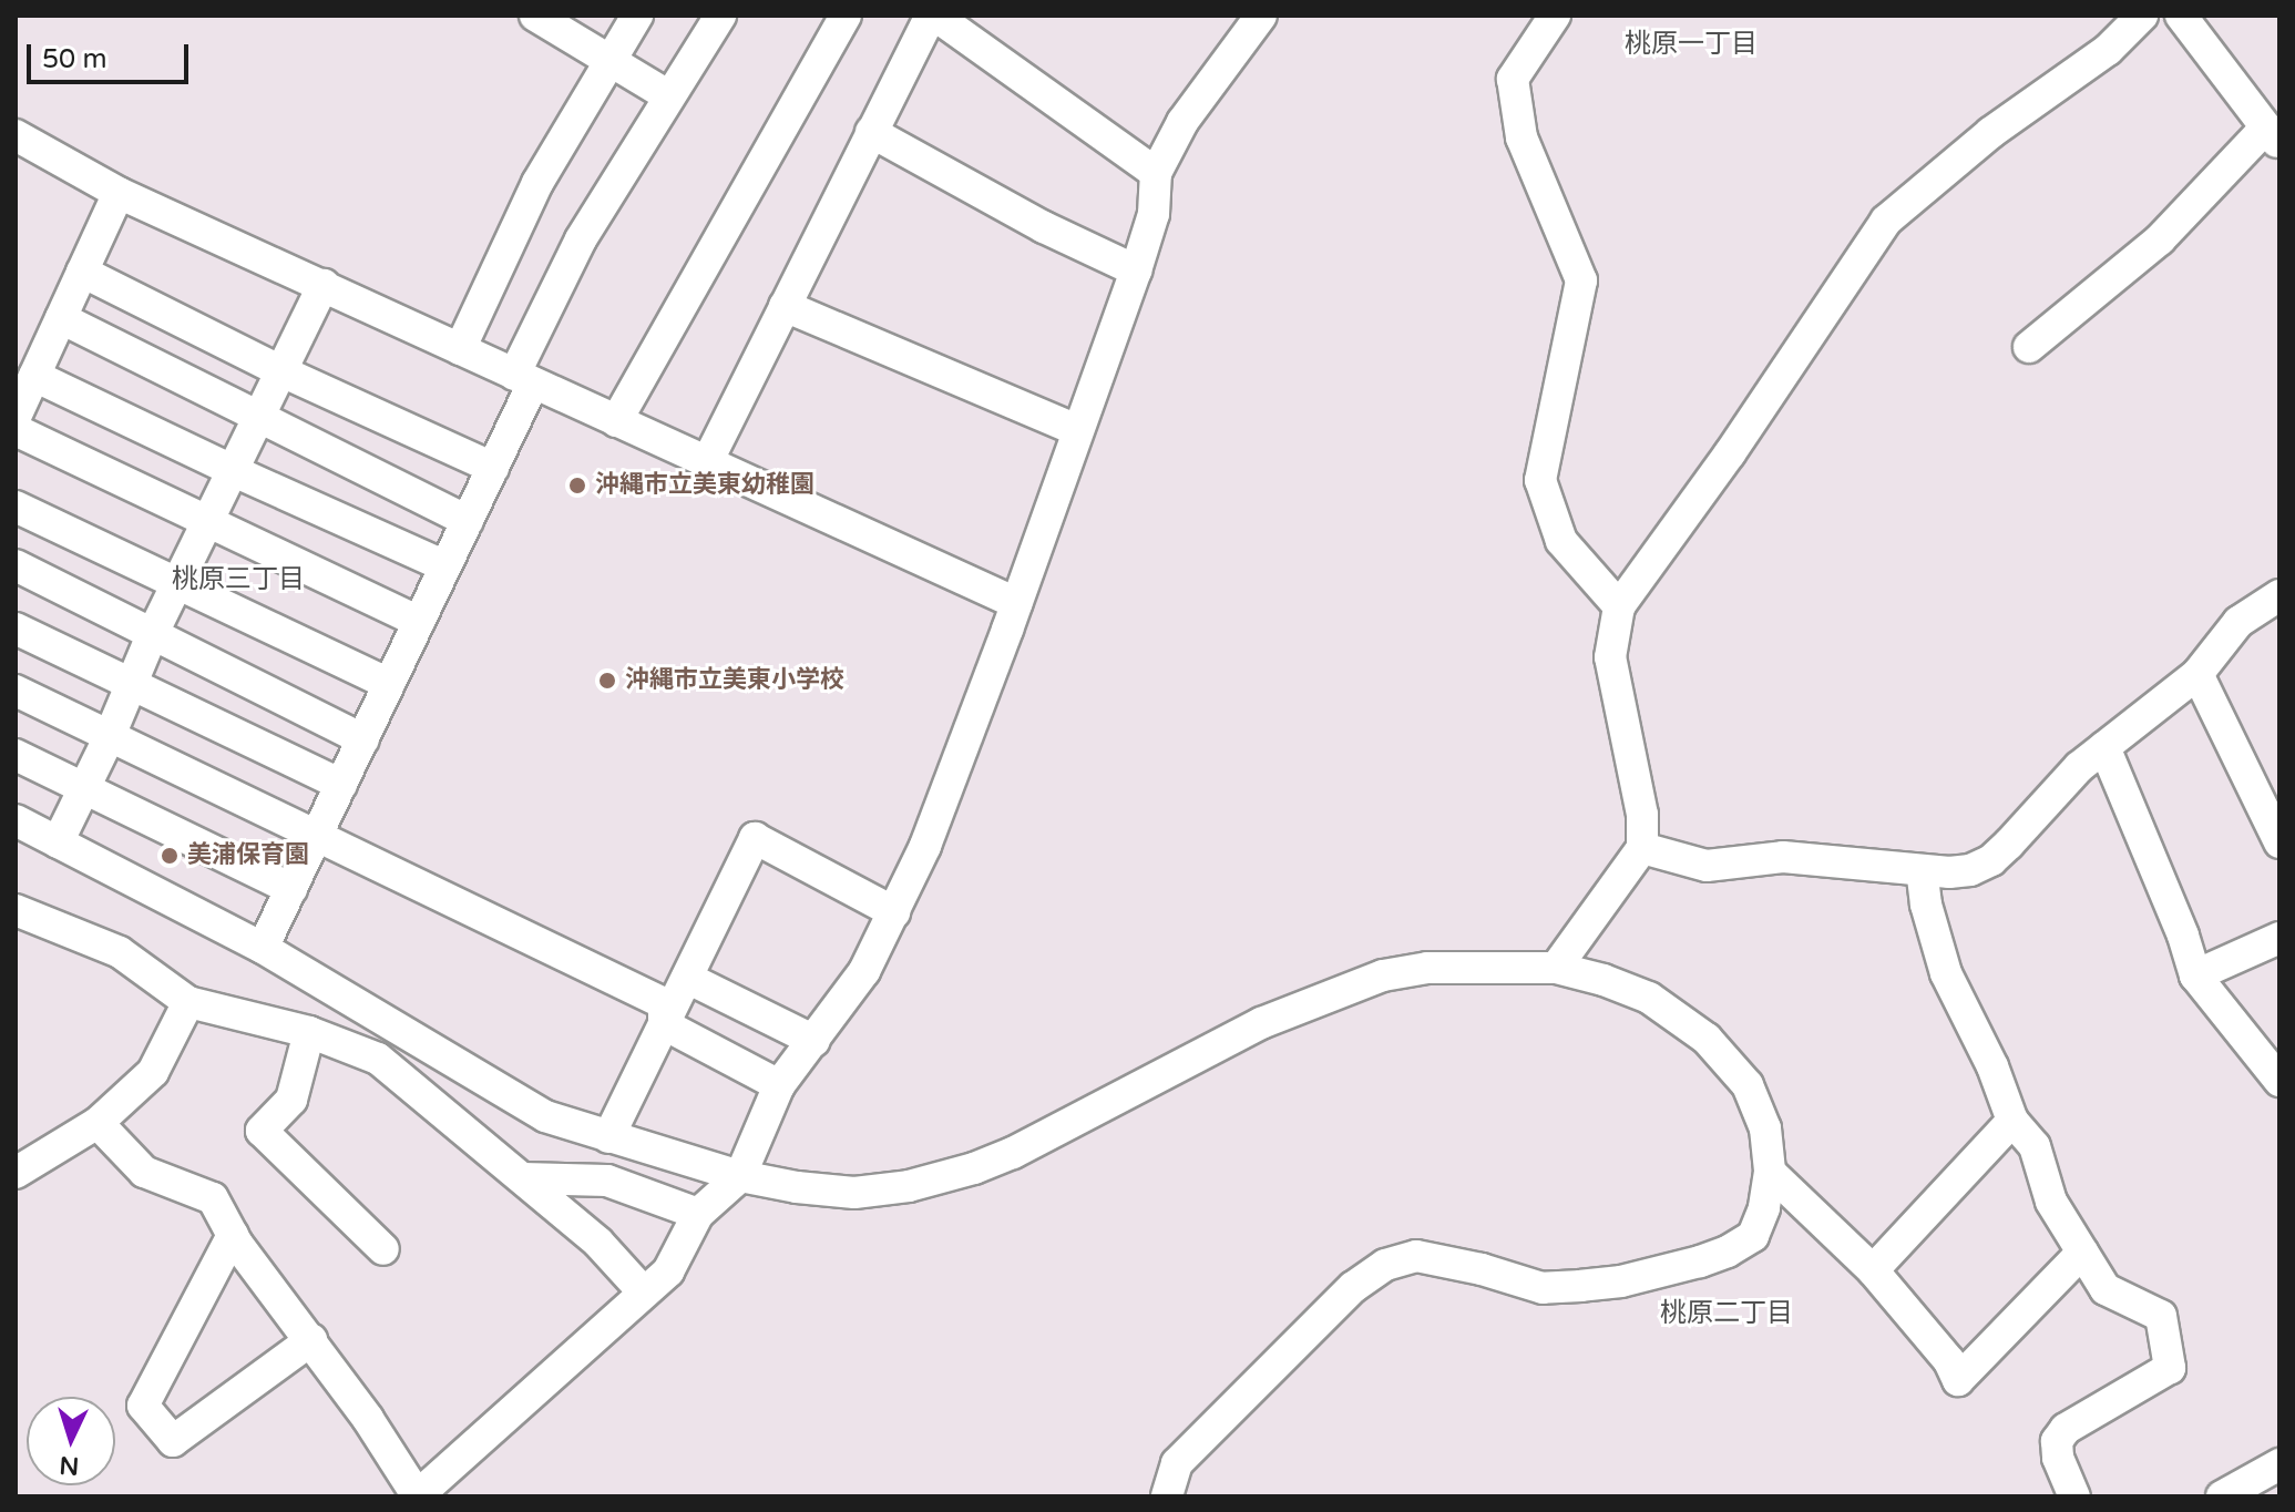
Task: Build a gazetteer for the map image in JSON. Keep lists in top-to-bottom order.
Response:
{
  "districts": ["桃原一丁目", "桃原三丁目", "桃原二丁目"],
  "places": ["沖縄市立美東幼稚園", "沖縄市立美東小学校", "美浦保育園"],
  "scale_bar": "50 m",
  "north": "bottom"
}
